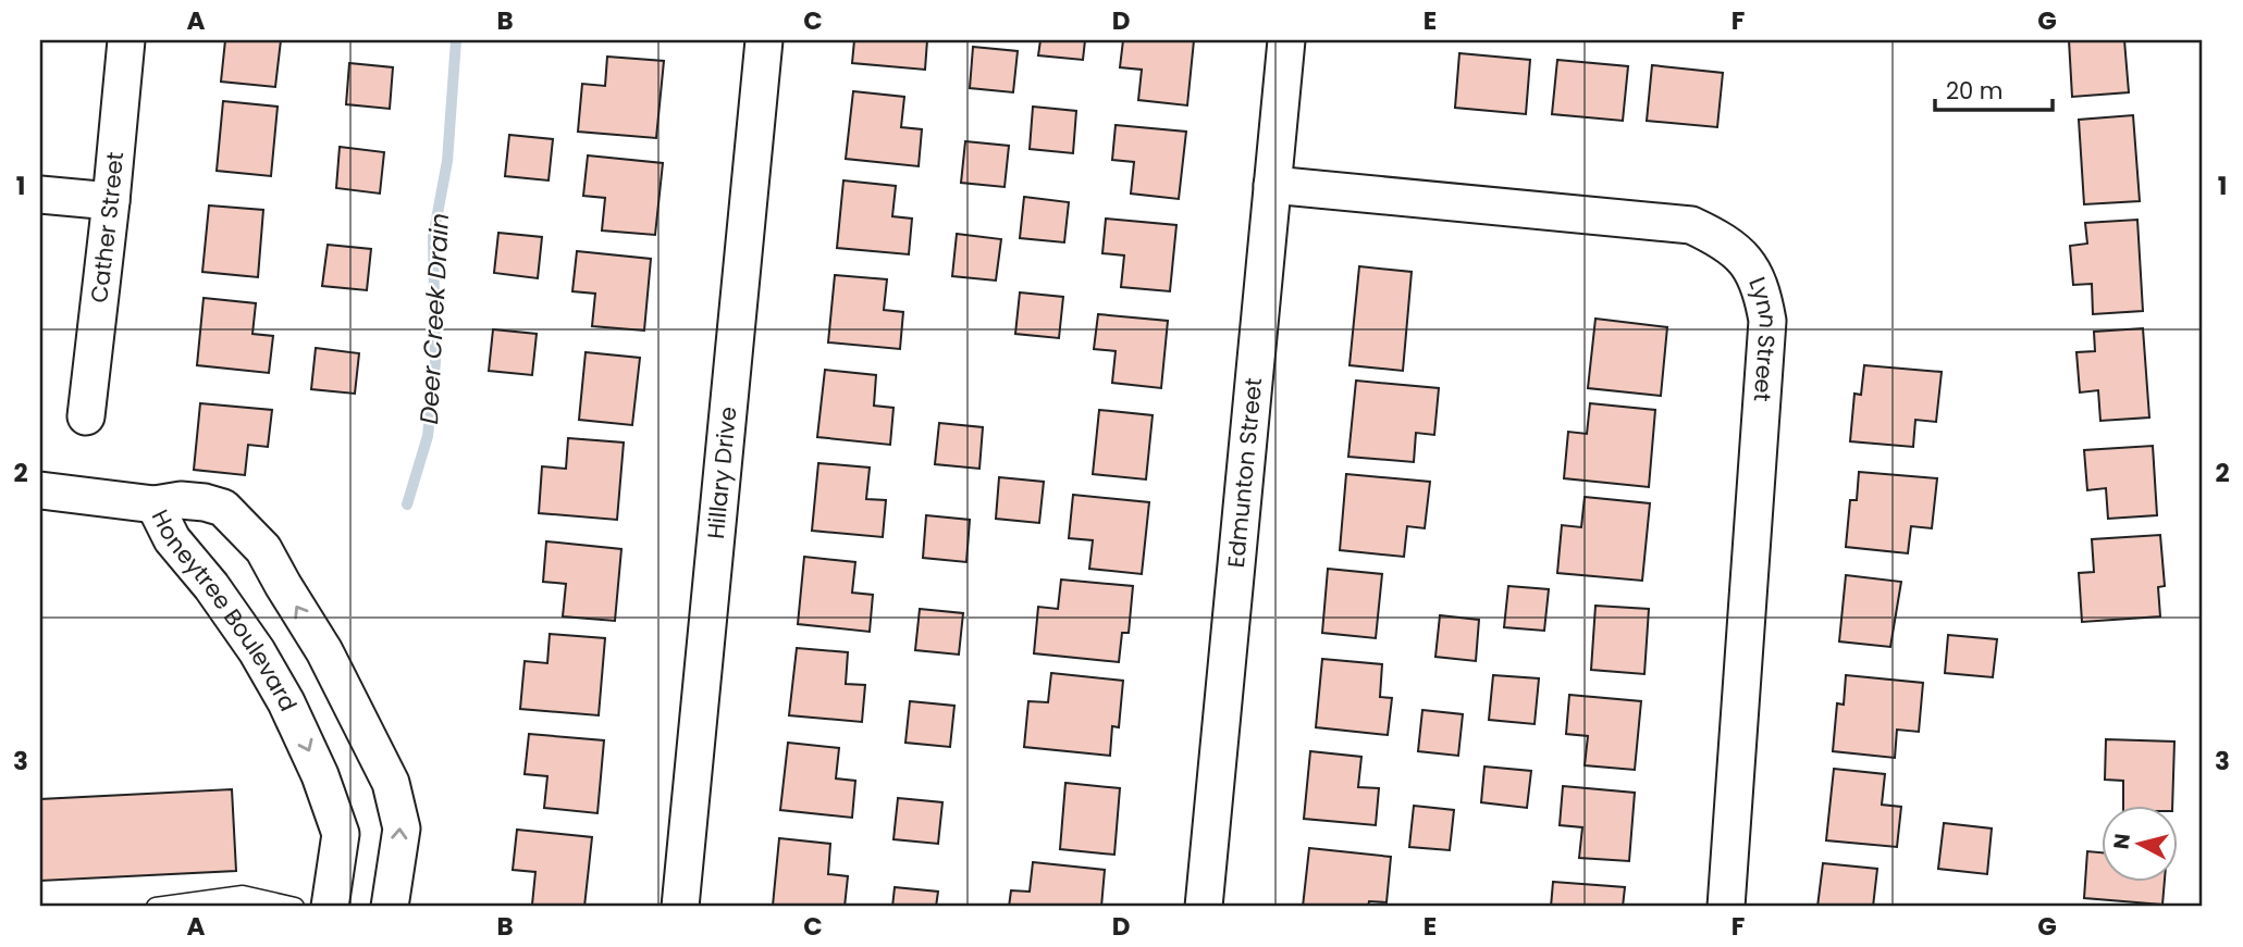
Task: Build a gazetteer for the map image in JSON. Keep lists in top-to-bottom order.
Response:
{
  "streets": {
    "street": [
      "Cather Street",
      "Lynn Street",
      "Hillary Drive",
      "Edmunton Street",
      "Honeytree Boulevard"
    ]
  },
  "crossings": [
    ["Lynn Street", "Edmunton Street"]
  ],
  "water": ["Deer Creek Drain"],
  "scale_bar": "20 m",
  "north": "left",
  "grid": {
    "columns": [
      "A",
      "B",
      "C",
      "D",
      "E",
      "F",
      "G"
    ],
    "rows": ["1", "2", "3"]
  }
}
